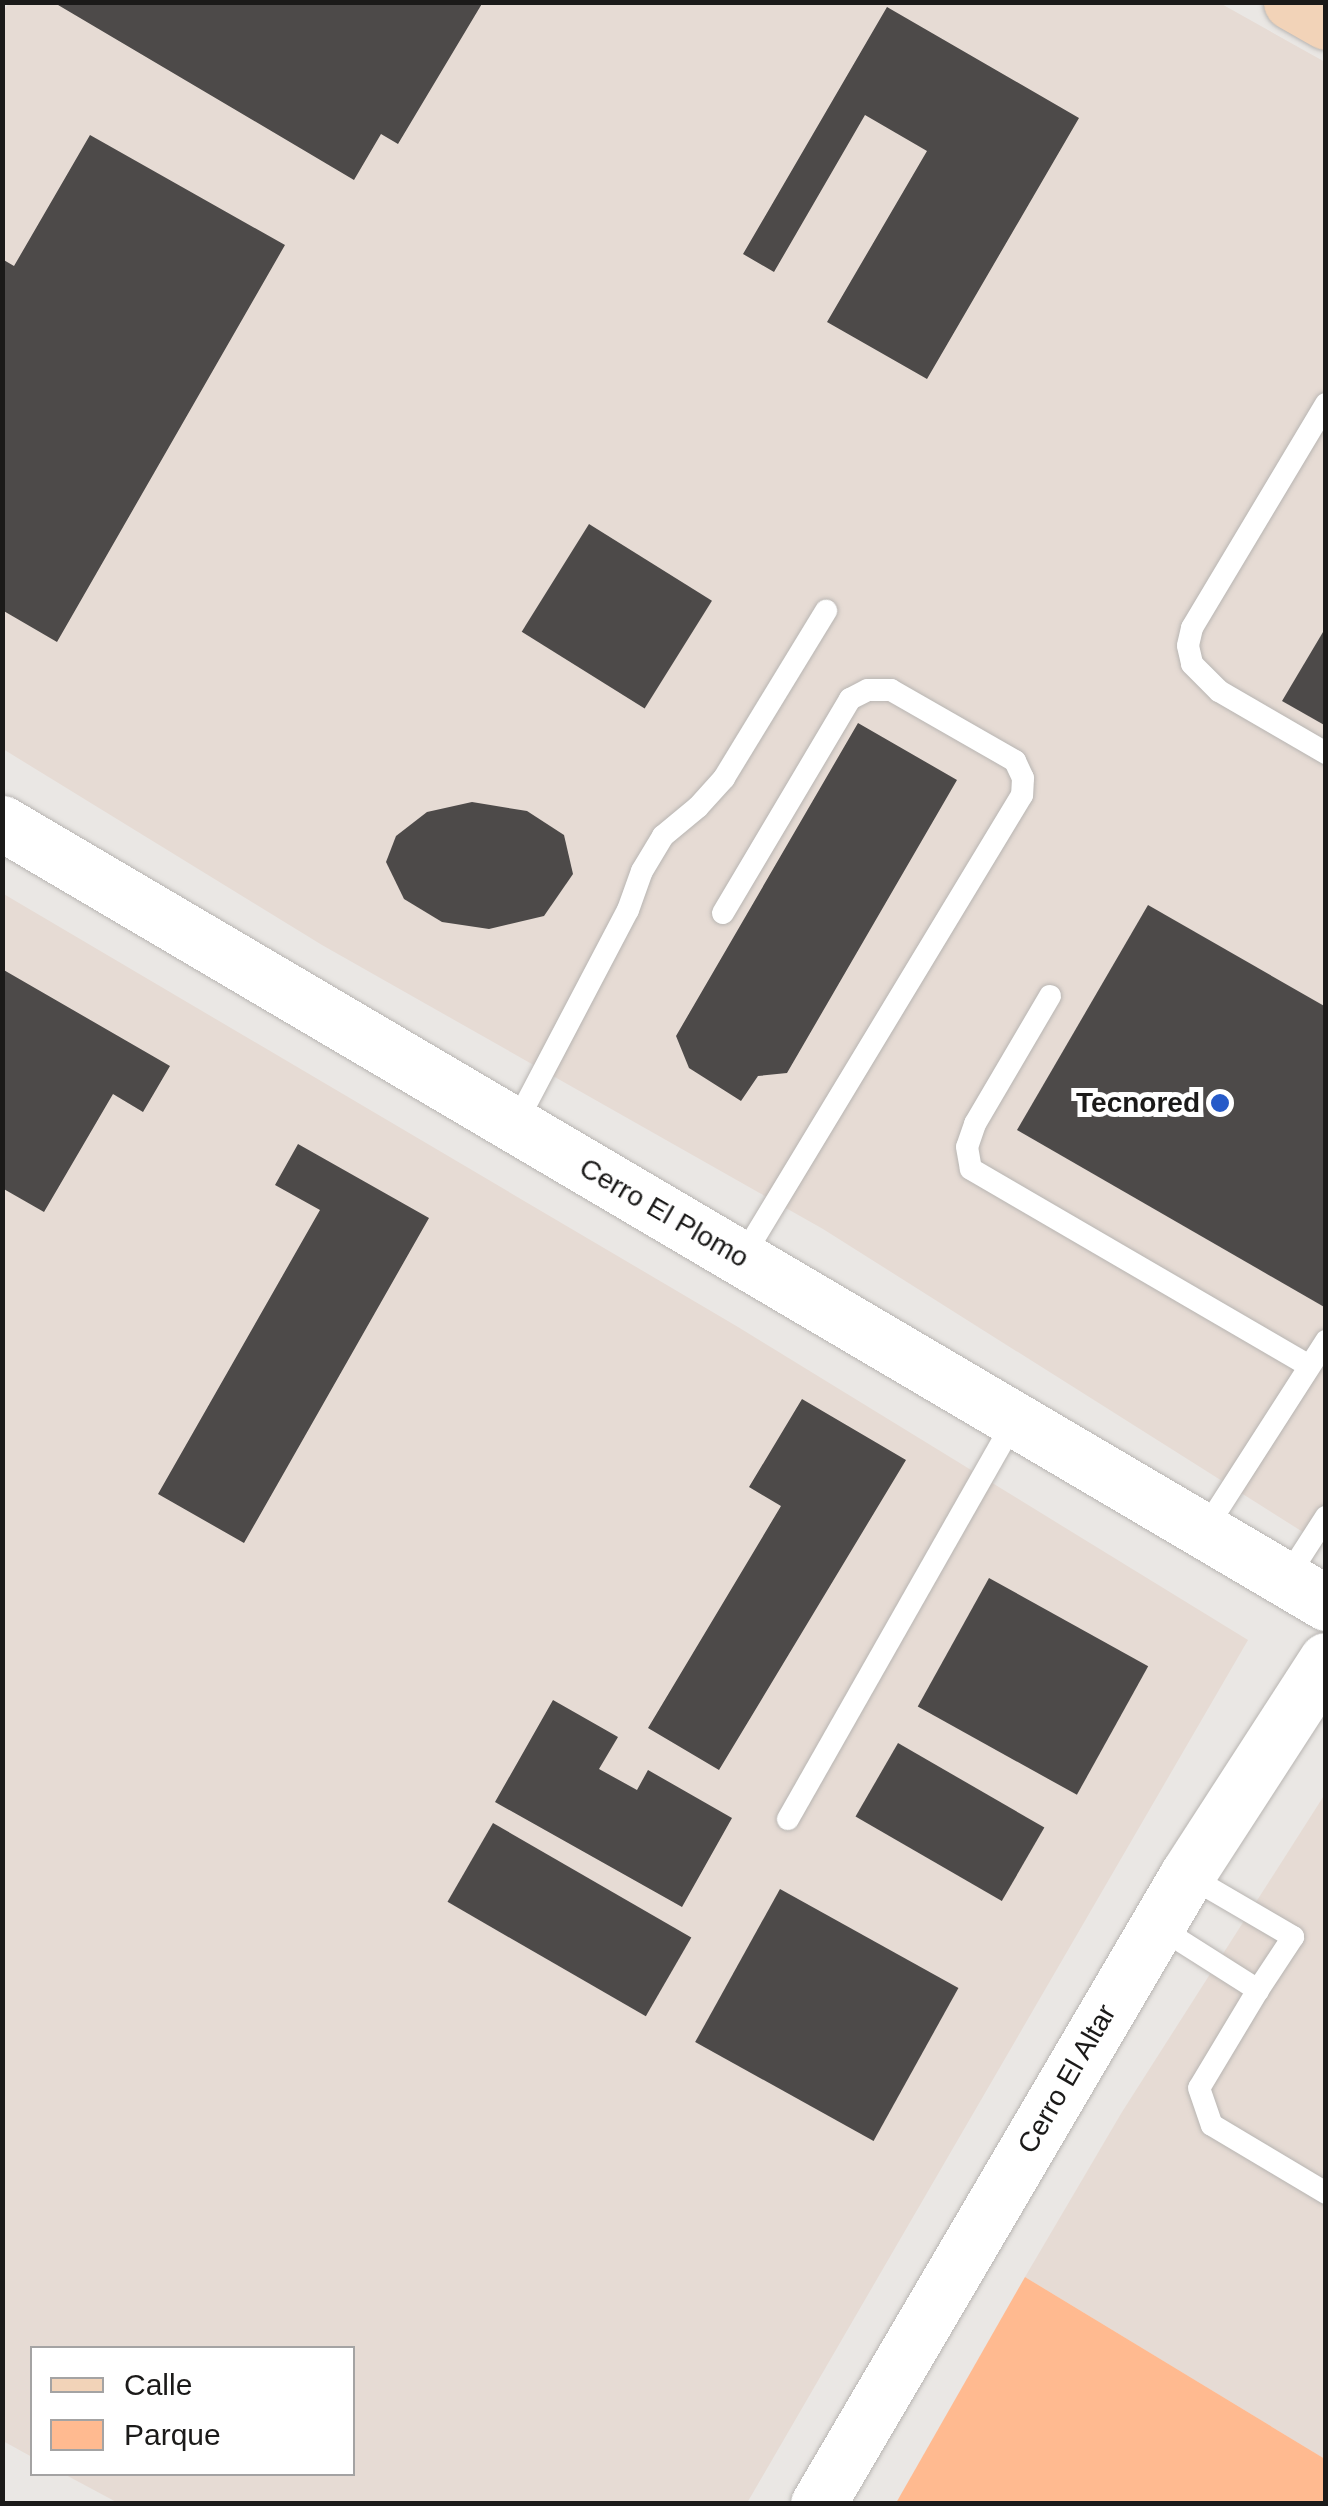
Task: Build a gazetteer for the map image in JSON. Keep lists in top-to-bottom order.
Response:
{
  "streets": {
    "street": ["Cerro El Plomo", "Cerro El Altar"]
  },
  "places": ["Tecnored"],
  "legend": ["Calle", "Parque"]
}
